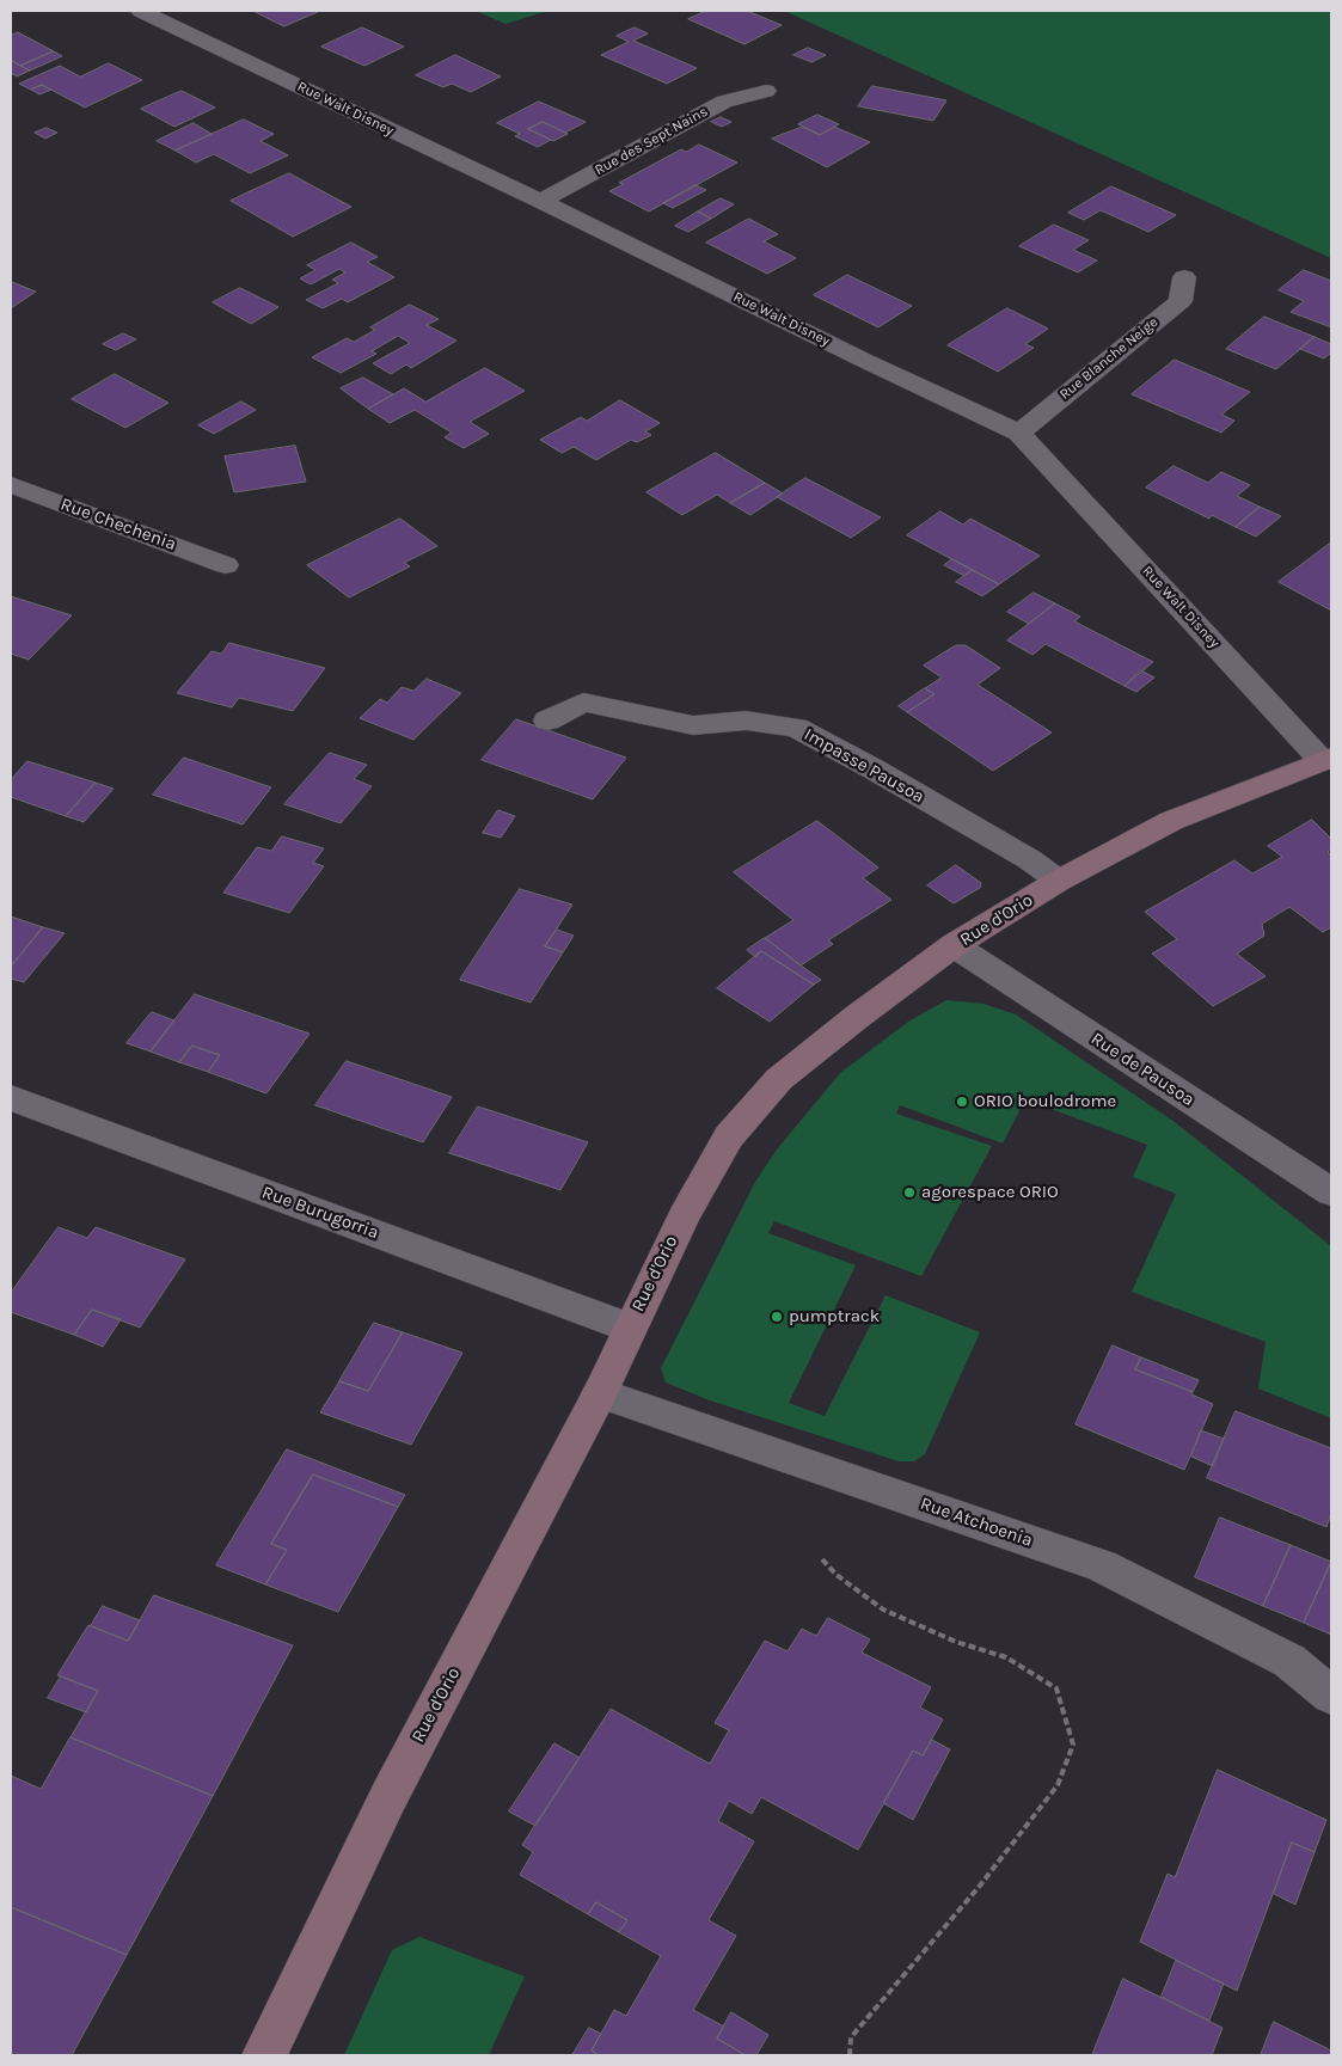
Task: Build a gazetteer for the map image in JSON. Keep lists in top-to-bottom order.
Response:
{
  "streets": {
    "street": [
      "Rue Walt Disney",
      "Rue des Sept Nains",
      "Rue Blanche Neige",
      "Rue Chechenia",
      "Impasse Pausoa",
      "Rue d'Orio",
      "Rue de Pausoa",
      "Rue Burugorria",
      "Rue Atchoenia"
    ]
  },
  "crossings": [
    ["Rue Walt Disney", "Rue des Sept Nains"],
    ["Rue Walt Disney", "Rue Blanche Neige"],
    ["Rue Walt Disney", "Rue d'Orio"],
    ["Impasse Pausoa", "Rue d'Orio"],
    ["Rue d'Orio", "Rue de Pausoa"],
    ["Rue d'Orio", "Rue Burugorria"],
    ["Rue d'Orio", "Rue Atchoenia"]
  ],
  "places": ["ORIO boulodrome", "agorespace ORIO", "pumptrack"]
}
